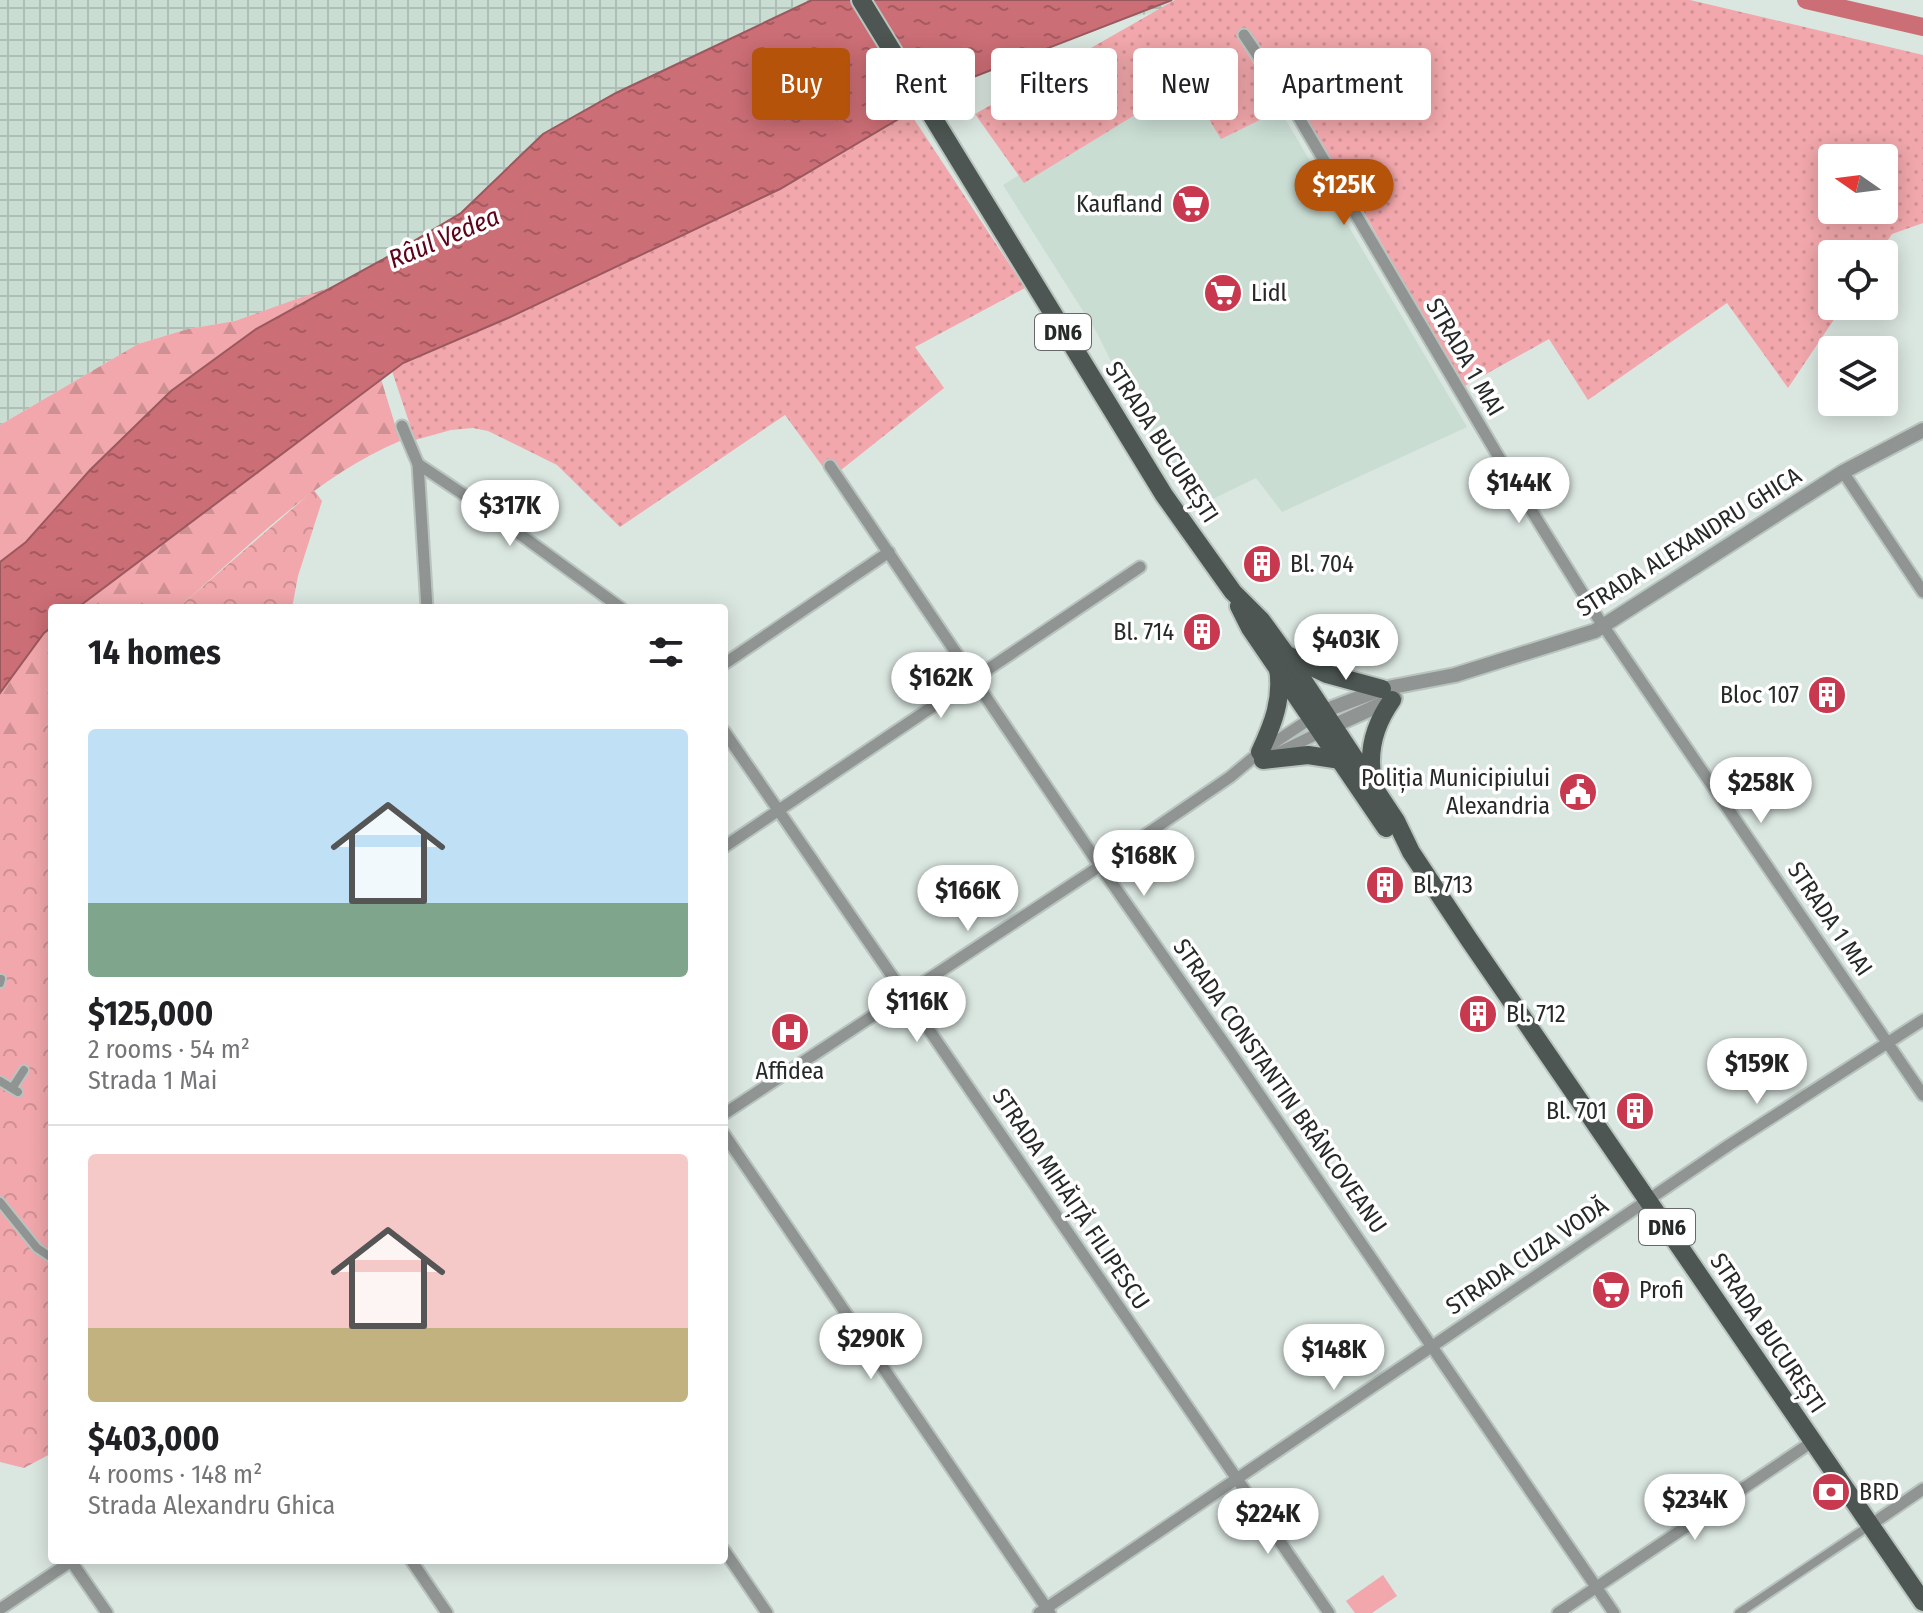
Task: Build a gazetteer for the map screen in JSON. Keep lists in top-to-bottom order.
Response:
{
  "streets": {
    "main road": ["DN6", "STRADA BUCUREȘTI"],
    "street": [
      "STRADA 1 MAI",
      "STRADA ALEXANDRU GHICA",
      "STRADA CONSTANTIN BRÂNCOVEANU",
      "STRADA MIHĂIȚĂ FILIPESCU",
      "STRADA CUZA VODĂ"
    ]
  },
  "crossings": [
    ["STRADA 1 MAI", "STRADA ALEXANDRU GHICA"],
    ["STRADA 1 MAI", "STRADA CUZA VODĂ"],
    ["STRADA BUCUREȘTI", "STRADA ALEXANDRU GHICA"],
    ["STRADA BUCUREȘTI", "STRADA CUZA VODĂ"],
    ["STRADA ALEXANDRU GHICA", "STRADA CONSTANTIN BRÂNCOVEANU"],
    ["STRADA ALEXANDRU GHICA", "STRADA MIHĂIȚĂ FILIPESCU"],
    ["STRADA CONSTANTIN BRÂNCOVEANU", "STRADA CUZA VODĂ"],
    ["STRADA MIHĂIȚĂ FILIPESCU", "STRADA CUZA VODĂ"]
  ],
  "water": ["Râul Vedea"],
  "places": {
    "supermarket": ["Kaufland", "Lidl", "Profi"],
    "building": [
      "Bl. 704",
      "Bl. 714",
      "Bloc 107",
      "Bl. 713",
      "Bl. 712",
      "Bl. 701"
    ],
    "public building": ["Poliția Municipiului Alexandria"],
    "hospital": ["Affidea"],
    "bank": ["BRD"]
  },
  "north": "left",
  "page": {
    "chip": [
      "Buy",
      "Rent",
      "Filters",
      "New",
      "Apartment"
    ],
    "price": [
      "$125K",
      "$144K",
      "$317K",
      "$403K",
      "$162K",
      "$258K",
      "$168K",
      "$166K",
      "$116K",
      "$159K",
      "$290K",
      "$148K",
      "$234K",
      "$224K"
    ],
    "heading": "14 homes",
    "list": [
      {
        "name": "$125,000",
        "note": "2 rooms · 54 m² · Strada 1 Mai"
      },
      {
        "name": "$403,000",
        "note": "4 rooms · 148 m² · Strada Alexandru Ghica"
      }
    ]
  }
}
